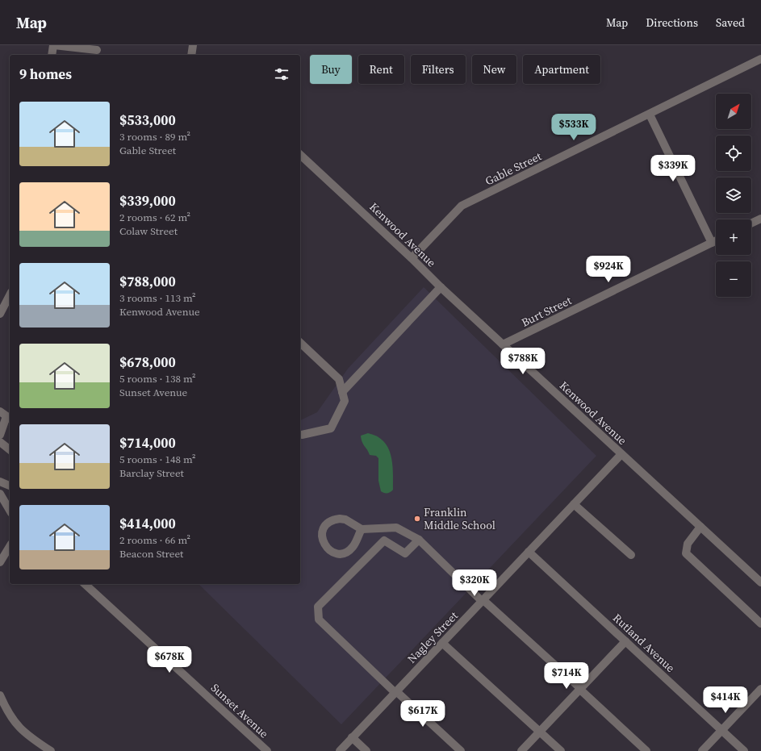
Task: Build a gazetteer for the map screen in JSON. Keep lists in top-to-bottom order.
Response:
{
  "streets": {
    "street": [
      "Gable Street",
      "Kenwood Avenue",
      "Burt Street",
      "Nagley Street",
      "Rutland Avenue",
      "Sunset Avenue"
    ]
  },
  "crossings": [
    ["Gable Street", "Kenwood Avenue"],
    ["Kenwood Avenue", "Burt Street"],
    ["Kenwood Avenue", "Nagley Street"],
    ["Nagley Street", "Rutland Avenue"]
  ],
  "places": ["Franklin Middle School"],
  "north": "top right",
  "page": {
    "header": "Map",
    "nav": ["Map", "Directions", "Saved"],
    "chip": [
      "Buy",
      "Rent",
      "Filters",
      "New",
      "Apartment"
    ],
    "heading": "9 homes",
    "map_buttons": ["+", "−"],
    "list": [
      {
        "name": "$533,000",
        "note": "3 rooms · 89 m² · Gable Street"
      },
      {
        "name": "$339,000",
        "note": "2 rooms · 62 m² · Colaw Street"
      },
      {
        "name": "$788,000",
        "note": "3 rooms · 113 m² · Kenwood Avenue"
      },
      {
        "name": "$678,000",
        "note": "5 rooms · 138 m² · Sunset Avenue"
      },
      {
        "name": "$714,000",
        "note": "5 rooms · 148 m² · Barclay Street"
      },
      {
        "name": "$414,000",
        "note": "2 rooms · 66 m² · Beacon Street"
      }
    ],
    "price": [
      "$533K",
      "$339K",
      "$924K",
      "$788K",
      "$320K",
      "$678K",
      "$714K",
      "$414K",
      "$617K"
    ]
  }
}
